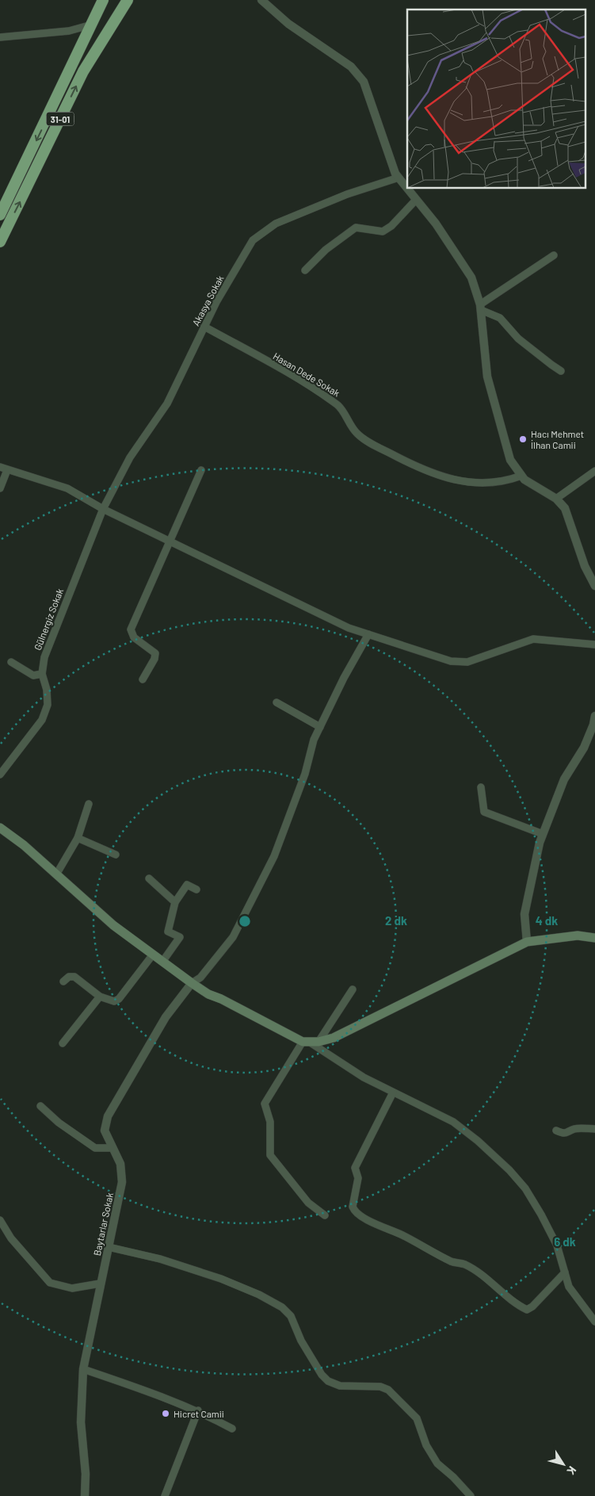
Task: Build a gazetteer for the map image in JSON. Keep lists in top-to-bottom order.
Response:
{
  "streets": {
    "highway": ["31-01"],
    "street": [
      "Akasya Sokak",
      "Hasan Dede Sokak",
      "Gülnergiz Sokak",
      "Baytarlar Sokak"
    ]
  },
  "crossings": [
    ["Akasya Sokak", "Hasan Dede Sokak"],
    ["Akasya Sokak", "Gülnergiz Sokak"]
  ],
  "places": ["Hacı Mehmet İlhan Camii", "Hicret Camii"],
  "north": "bottom right",
  "rings": ["2 dk", "4 dk", "6 dk"]
}
